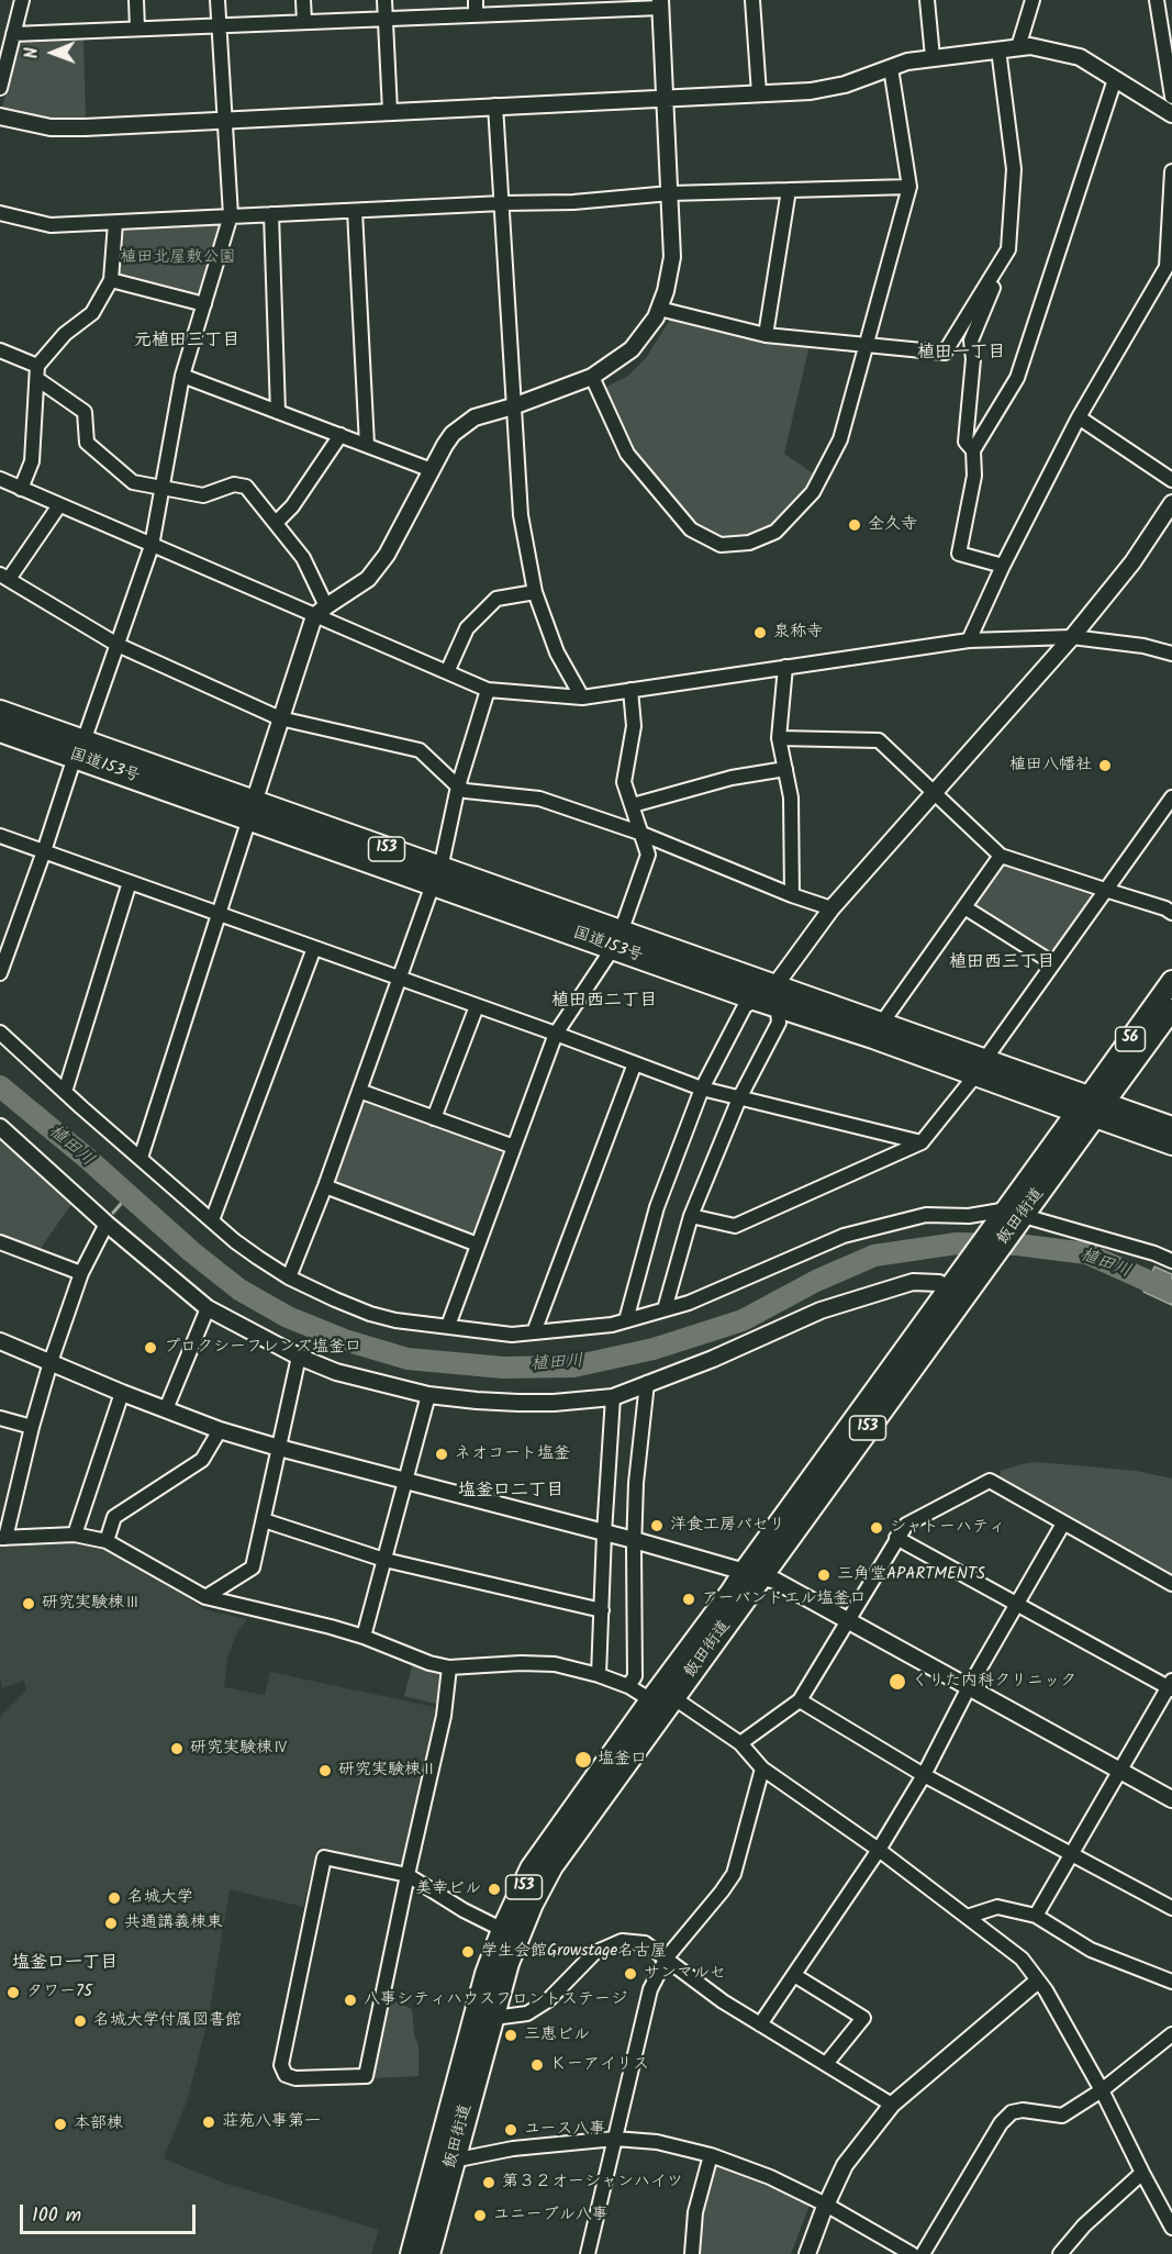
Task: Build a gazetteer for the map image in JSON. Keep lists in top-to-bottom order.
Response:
{
  "streets": {
    "highway": ["国道153号", "153", "飯田街道"],
    "main road": ["56"]
  },
  "crossings": [
    ["国道153号", "56"],
    ["国道153号", "飯田街道"],
    ["56", "飯田街道"]
  ],
  "districts": [
    "元植田三丁目",
    "植田一丁目",
    "植田西三丁目",
    "植田西二丁目",
    "塩釜口二丁目",
    "塩釜口一丁目"
  ],
  "water": ["植田川"],
  "parks": ["植田北屋敷公園"],
  "places": [
    "全久寺",
    "泉称寺",
    "植田八幡社",
    "プロクシーフレンズ塩釜口",
    "ネオコート塩釜",
    "洋食工房パセリ",
    "シャトーハティ",
    "三角堂APARTMENTS",
    "アーバンドエル塩釜口",
    "研究実験棟Ⅲ",
    "くりた内科クリニック",
    "研究実験棟Ⅳ",
    "塩釜口",
    "研究実験棟Ⅱ",
    "美幸ビル",
    "名城大学",
    "共通講義棟東",
    "学生会館Growstage名古屋",
    "サンマルセ",
    "タワー75",
    "八事シティハウスフロントステージ",
    "名城大学付属図書館",
    "三恵ビル",
    "Ｋーアイリス",
    "荘苑八事第一",
    "本部棟",
    "ユース八事",
    "第３２オーシャンハイツ",
    "ユニーブル八事"
  ],
  "scale_bar": "100 m",
  "north": "left"
}
